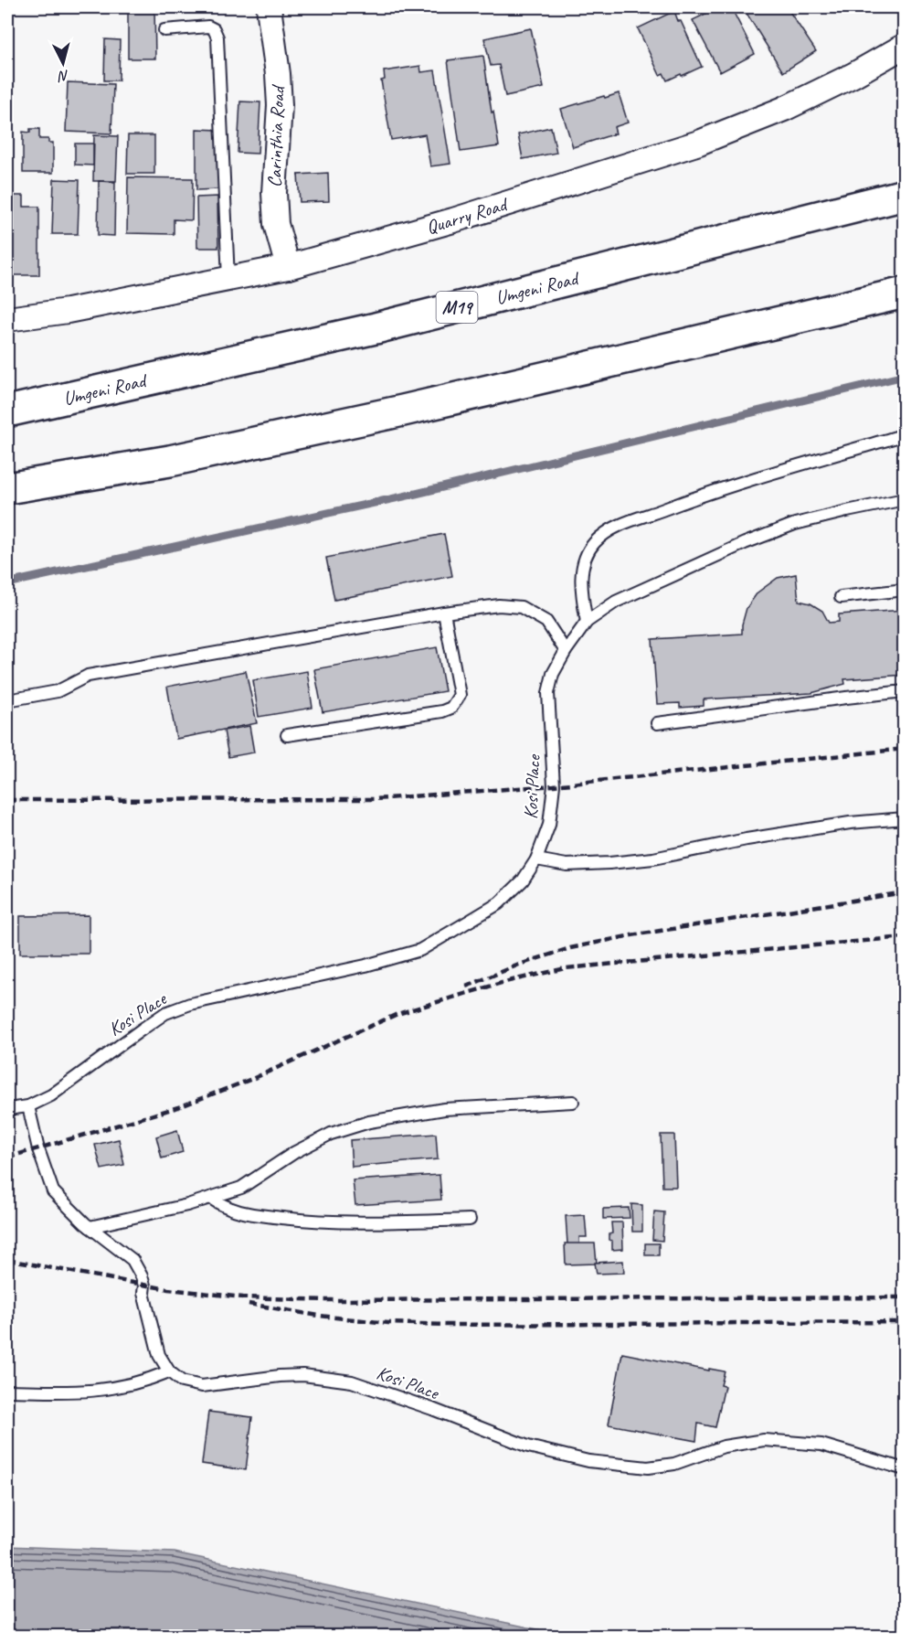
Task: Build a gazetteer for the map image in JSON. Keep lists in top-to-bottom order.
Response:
{
  "streets": {
    "highway": ["Umgeni Road", "M19"],
    "street": ["Carinthia Road", "Quarry Road"],
    "lane": ["Kosi Place"]
  },
  "crossings": [
    ["Carinthia Road", "Quarry Road"]
  ],
  "north": "bottom"
}
